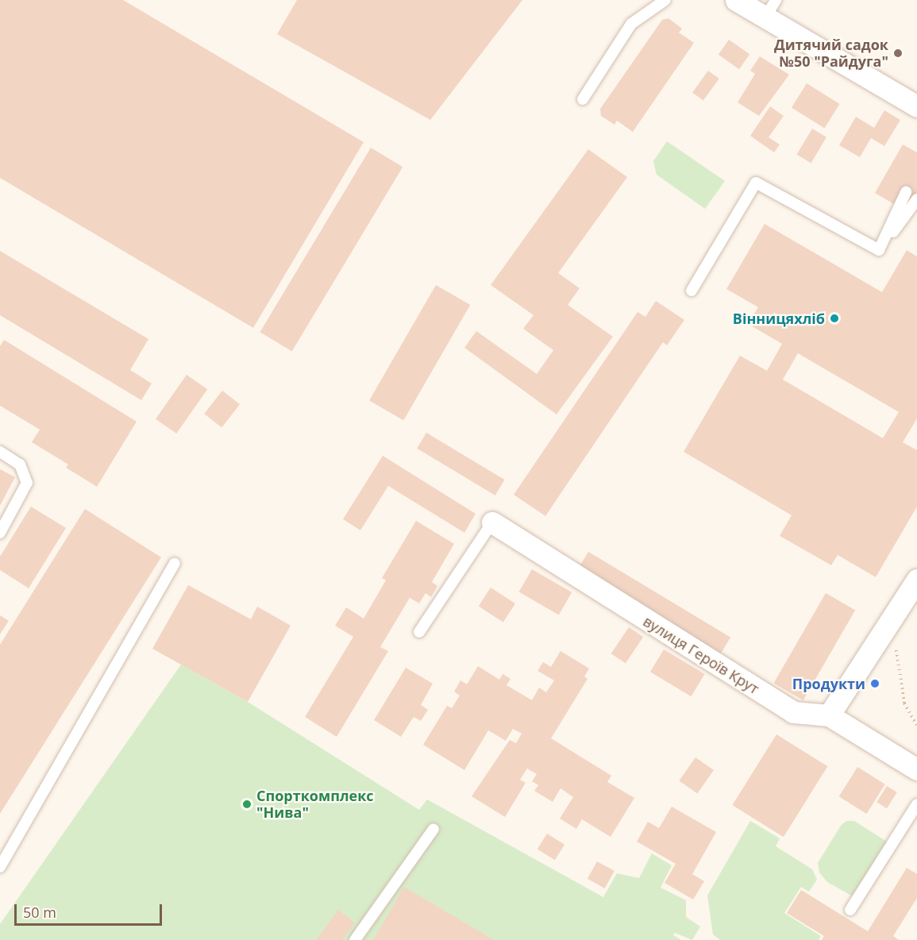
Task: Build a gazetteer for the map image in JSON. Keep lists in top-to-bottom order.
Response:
{
  "streets": {
    "street": ["вулиця Героїв Крут"]
  },
  "places": [
    "Дитячий садок №50 \"Райдуга\"",
    "Вінницяхліб",
    "Продукти",
    "Спорткомплекс \"Нива\""
  ],
  "scale_bar": "50 m"
}
